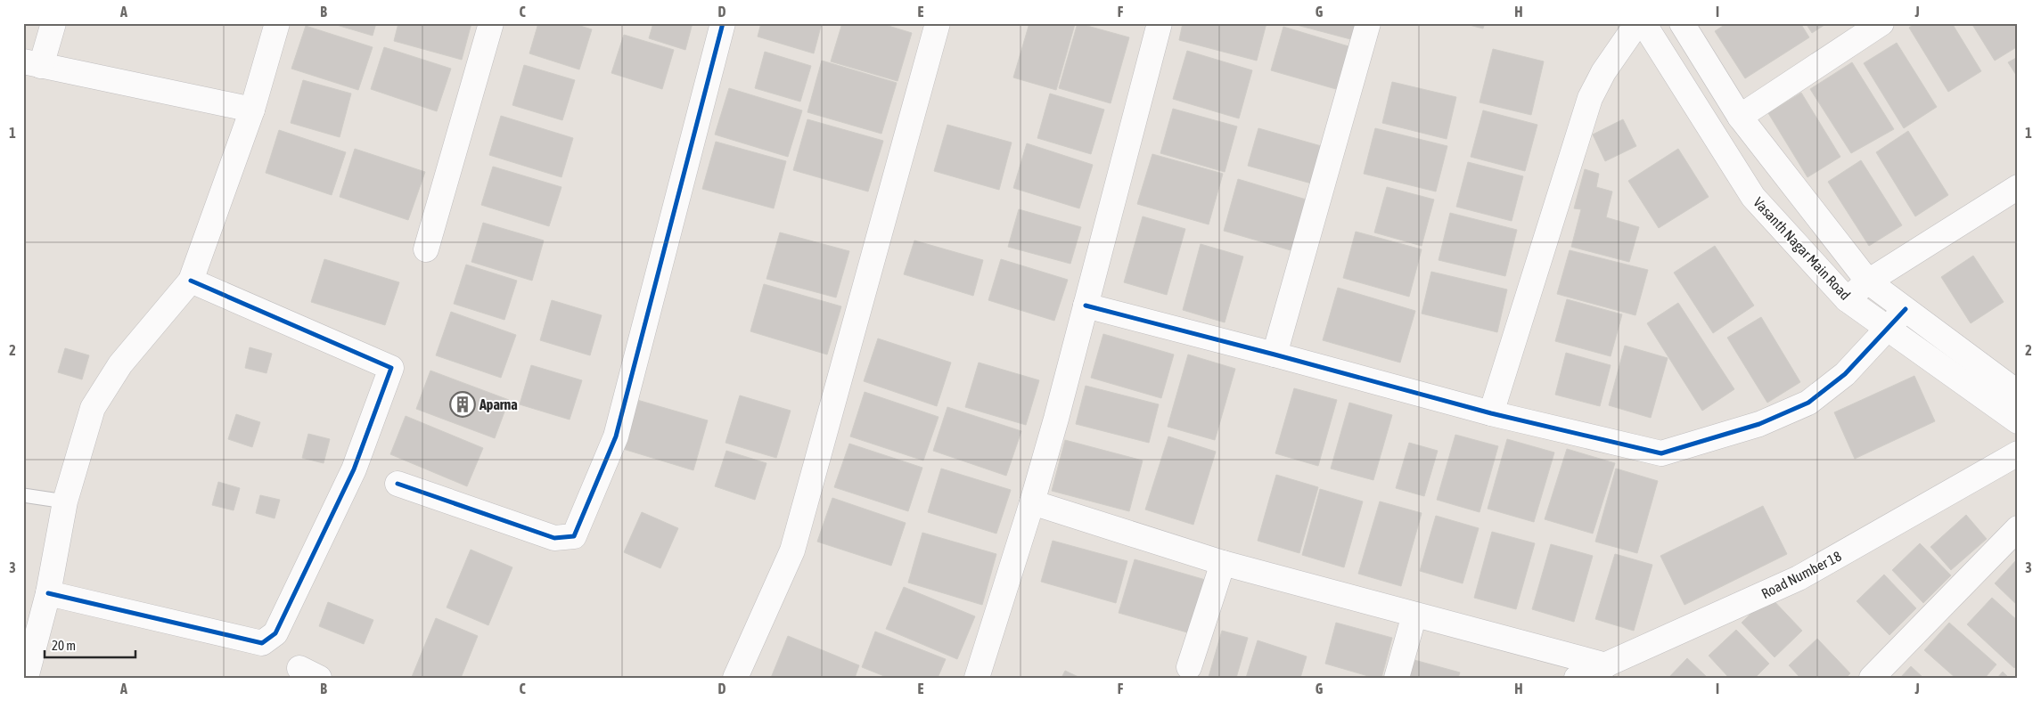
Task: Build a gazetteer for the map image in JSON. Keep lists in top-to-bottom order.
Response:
{
  "streets": {
    "street": ["Vasanth Nagar Main Road", "Road Number 18"]
  },
  "places": {
    "building": ["Aparna"]
  },
  "scale_bar": "20 m",
  "grid": {
    "columns": [
      "A",
      "B",
      "C",
      "D",
      "E",
      "F",
      "G",
      "H",
      "I",
      "J"
    ],
    "rows": ["1", "2", "3"]
  }
}
